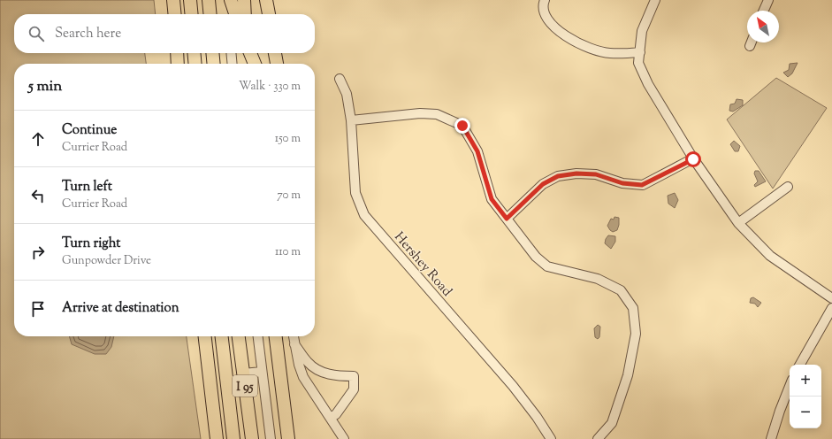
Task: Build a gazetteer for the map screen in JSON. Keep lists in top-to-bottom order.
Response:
{
  "streets": {
    "highway": ["I 95"],
    "street": ["Hershey Road"]
  },
  "north": "top left",
  "page": {
    "search": "Search here",
    "heading": ["5 min", "Walk · 330 m"],
    "list": [
      ["Continue", "Currier Road", "150 m"],
      ["Turn left", "Currier Road", "70 m"],
      ["Turn right", "Gunpowder Drive", "110 m"],
      "Arrive at destination"
    ],
    "map_buttons": ["+", "−"]
  }
}
